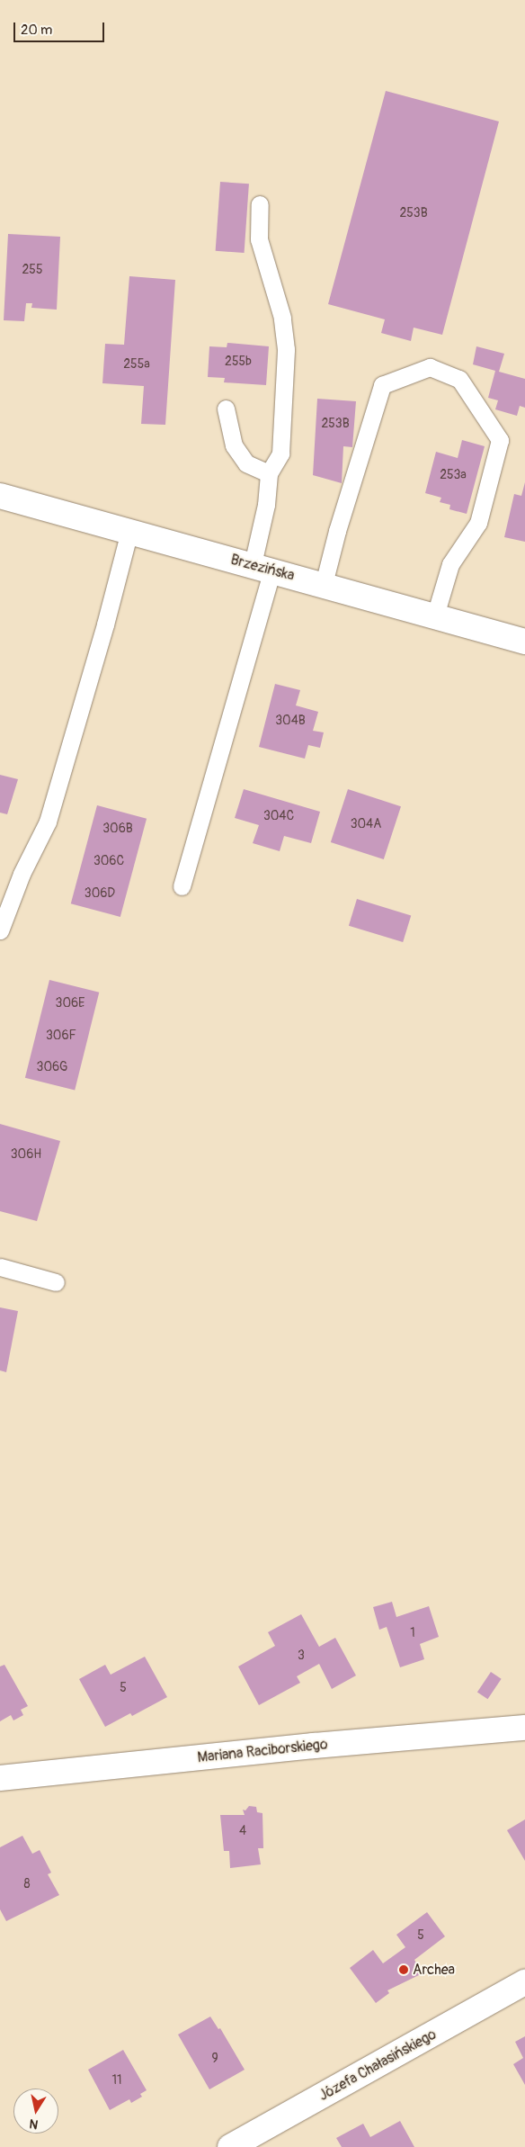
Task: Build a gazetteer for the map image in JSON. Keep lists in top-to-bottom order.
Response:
{
  "streets": {
    "street": ["Brzezińska", "Mariana Raciborskiego", "Józefa Chałasińskiego"]
  },
  "places": ["Archea"],
  "house_numbers": [
    "253B",
    "255",
    "255b",
    "255a",
    "253B",
    "253a",
    "304B",
    "304C",
    "304A",
    "306B",
    "306C",
    "306D",
    "306E",
    "306F",
    "306G",
    "306H",
    "1",
    "3",
    "5",
    "4",
    "8",
    "5",
    "9",
    "11"
  ],
  "scale_bar": "20 m",
  "north": "bottom"
}
